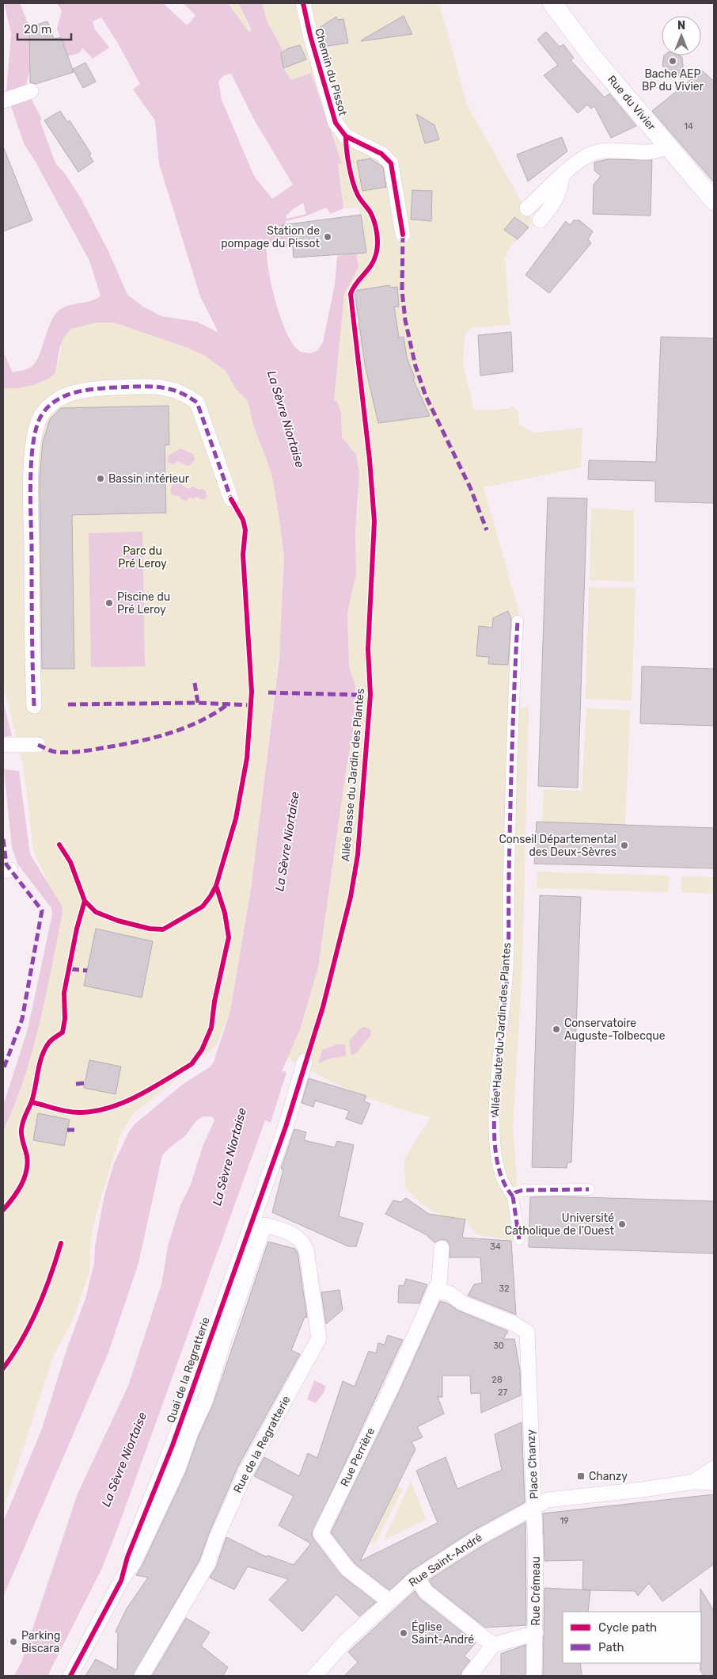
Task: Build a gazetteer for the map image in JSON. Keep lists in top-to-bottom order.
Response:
{
  "streets": {
    "street": [
      "Chemin du Pissot",
      "Rue du Vivier",
      "Allée Haute du Jardin des Plantes",
      "Quai de la Regratterie",
      "Rue de la Regratterie",
      "Rue Perrière",
      "Place Chanzy",
      "Rue Saint-André",
      "Rue Crémeau"
    ],
    "cycle path": ["Allée Basse du Jardin des Plantes"]
  },
  "crossings": [
    ["Quai de la Regratterie", "Rue de la Regratterie"],
    ["Rue Perrière", "Place Chanzy"],
    ["Rue Perrière", "Rue Saint-André"],
    ["Place Chanzy", "Rue Saint-André"],
    ["Place Chanzy", "Rue Crémeau"],
    ["Rue Saint-André", "Rue Crémeau"]
  ],
  "water": ["La Sèvre Niortaise"],
  "parks": ["Parc du Pré Leroy"],
  "places": {
    "other": [
      "Bache AEP BP du Vivier",
      "Station de pompage du Pissot",
      "Bassin intérieur",
      "Piscine du Pré Leroy",
      "Conseil Départemental des Deux-Sèvres",
      "Conservatoire Auguste-Tolbecque",
      "Université Catholique de l’Ouest",
      "Église Saint-André",
      "Parking Biscara"
    ],
    "transit": ["Chanzy"]
  },
  "house_numbers": [
    "14",
    "34",
    "32",
    "30",
    "28",
    "27",
    "19"
  ],
  "legend": ["Cycle path", "Path"],
  "scale_bar": "20 m",
  "north": "top"
}
